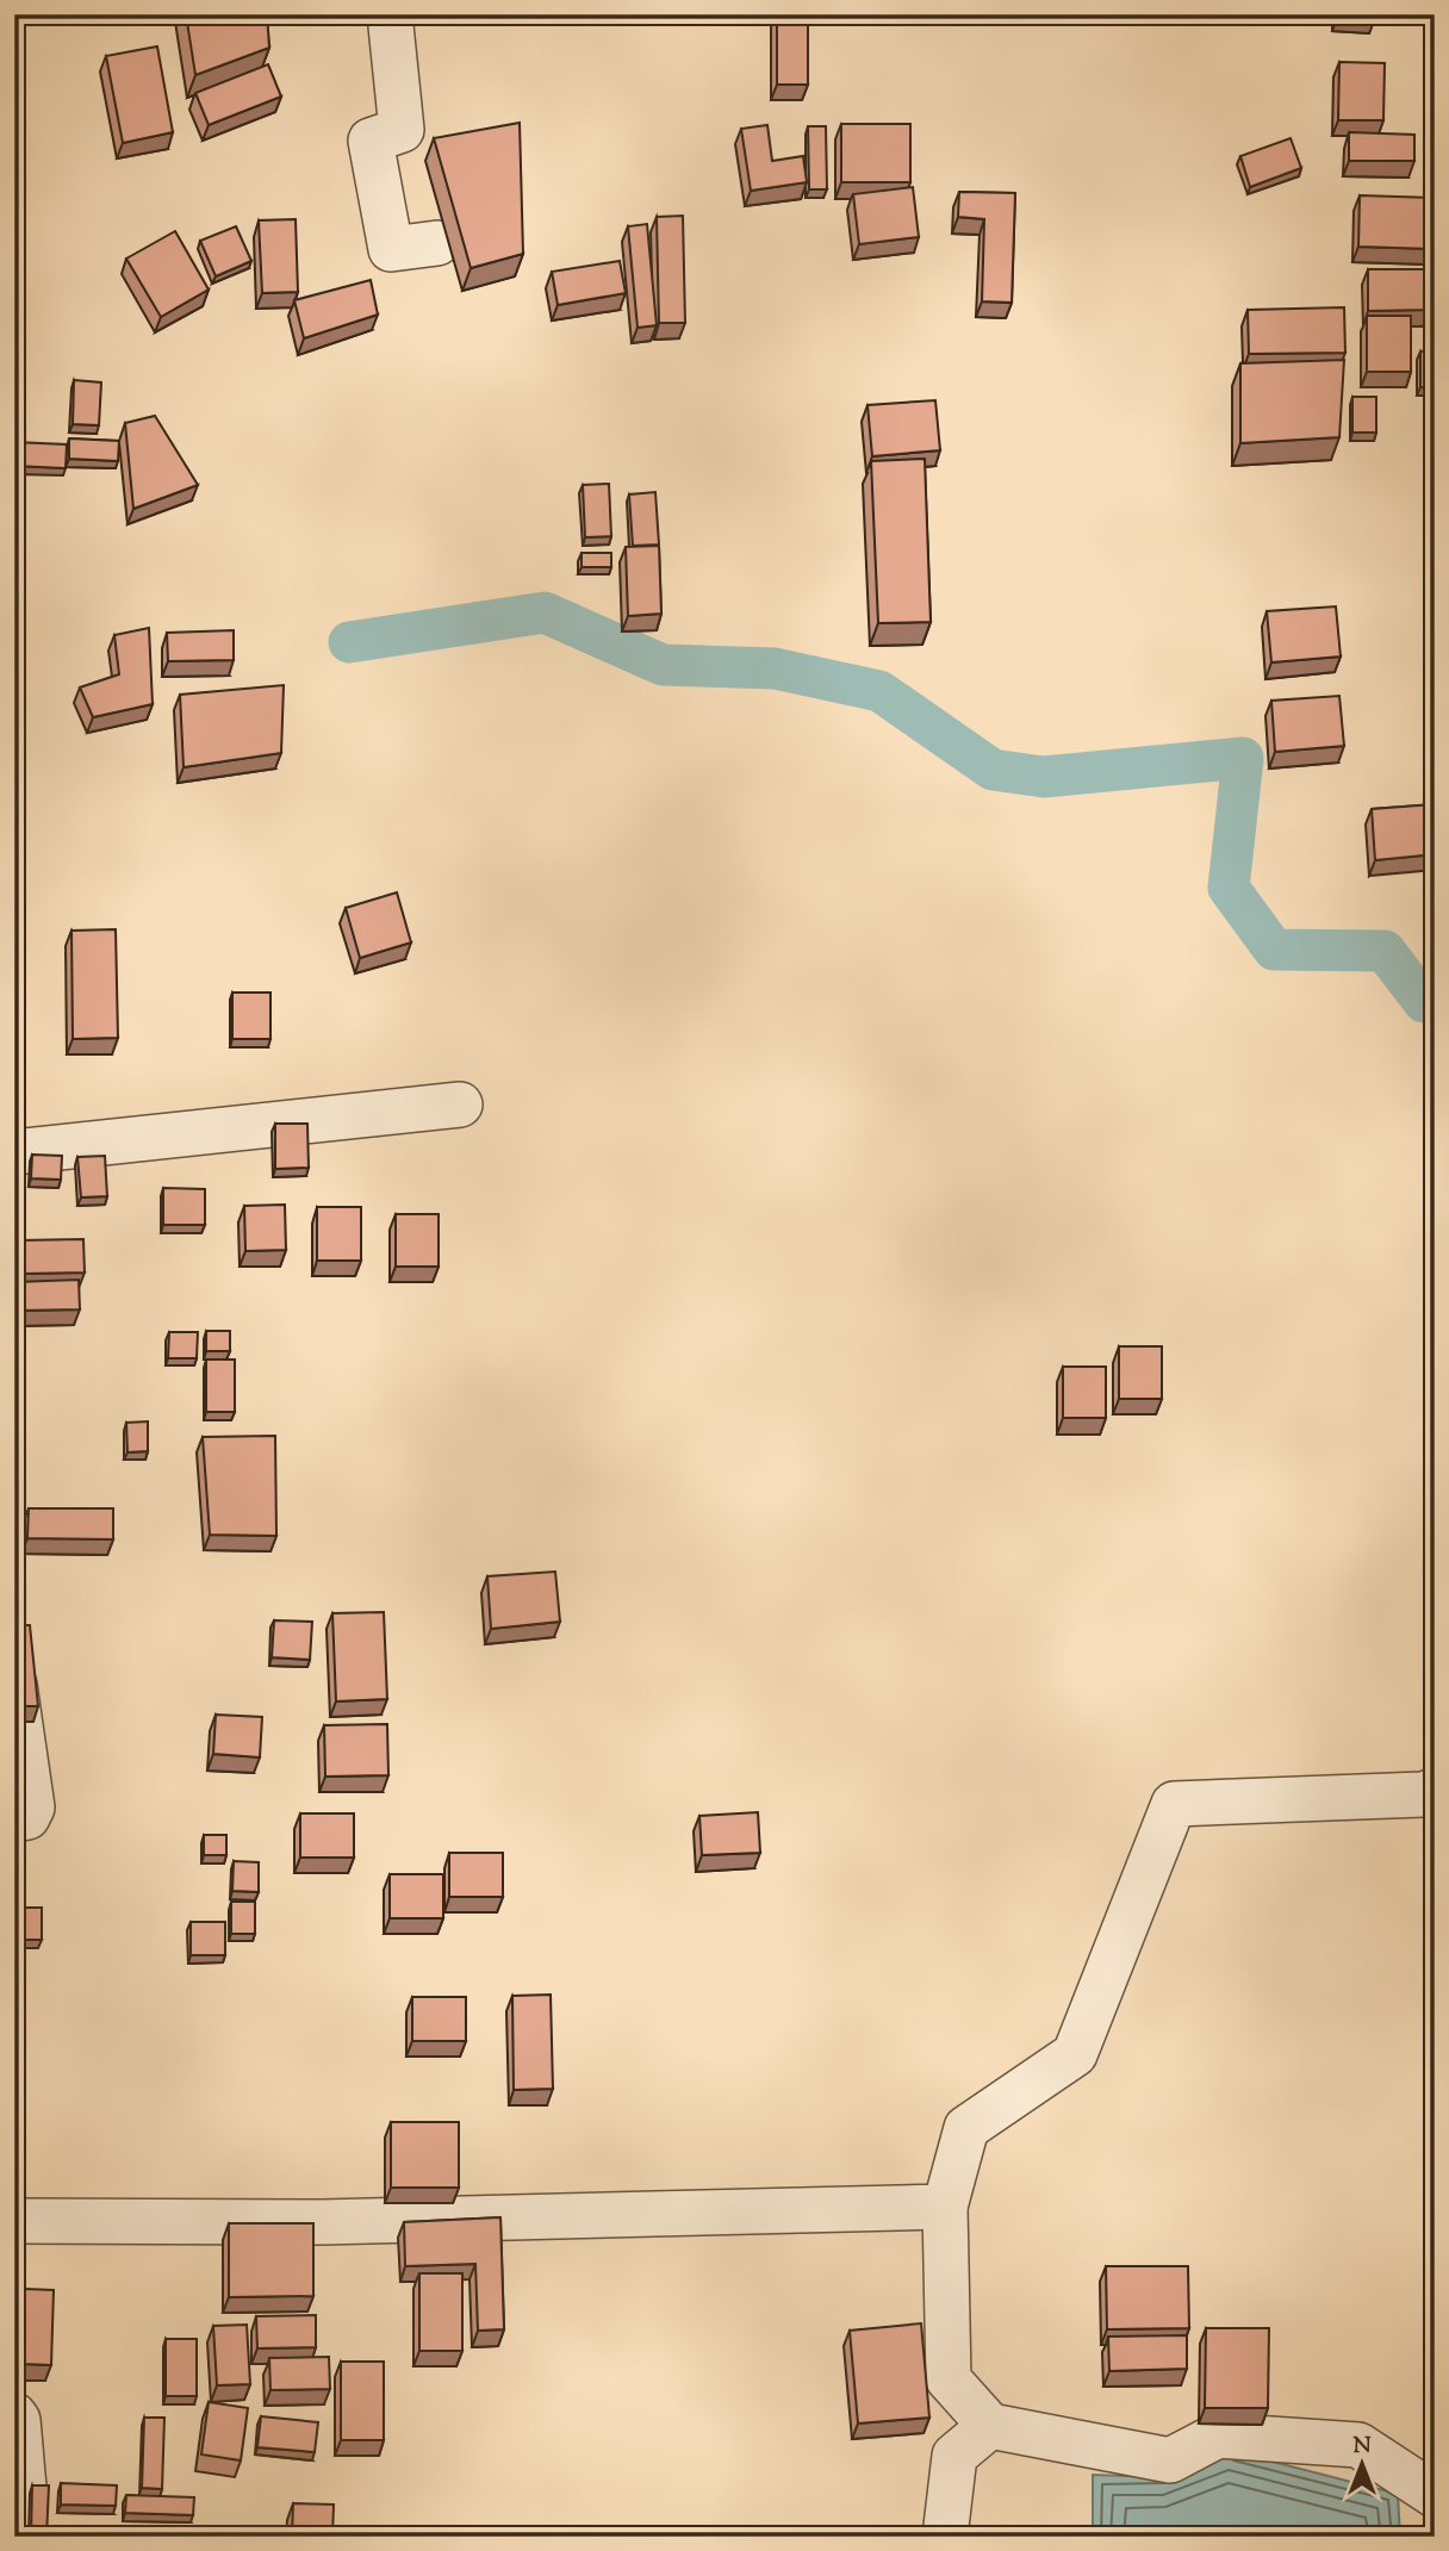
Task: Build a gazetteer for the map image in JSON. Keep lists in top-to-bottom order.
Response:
{
  "north": "top"
}
